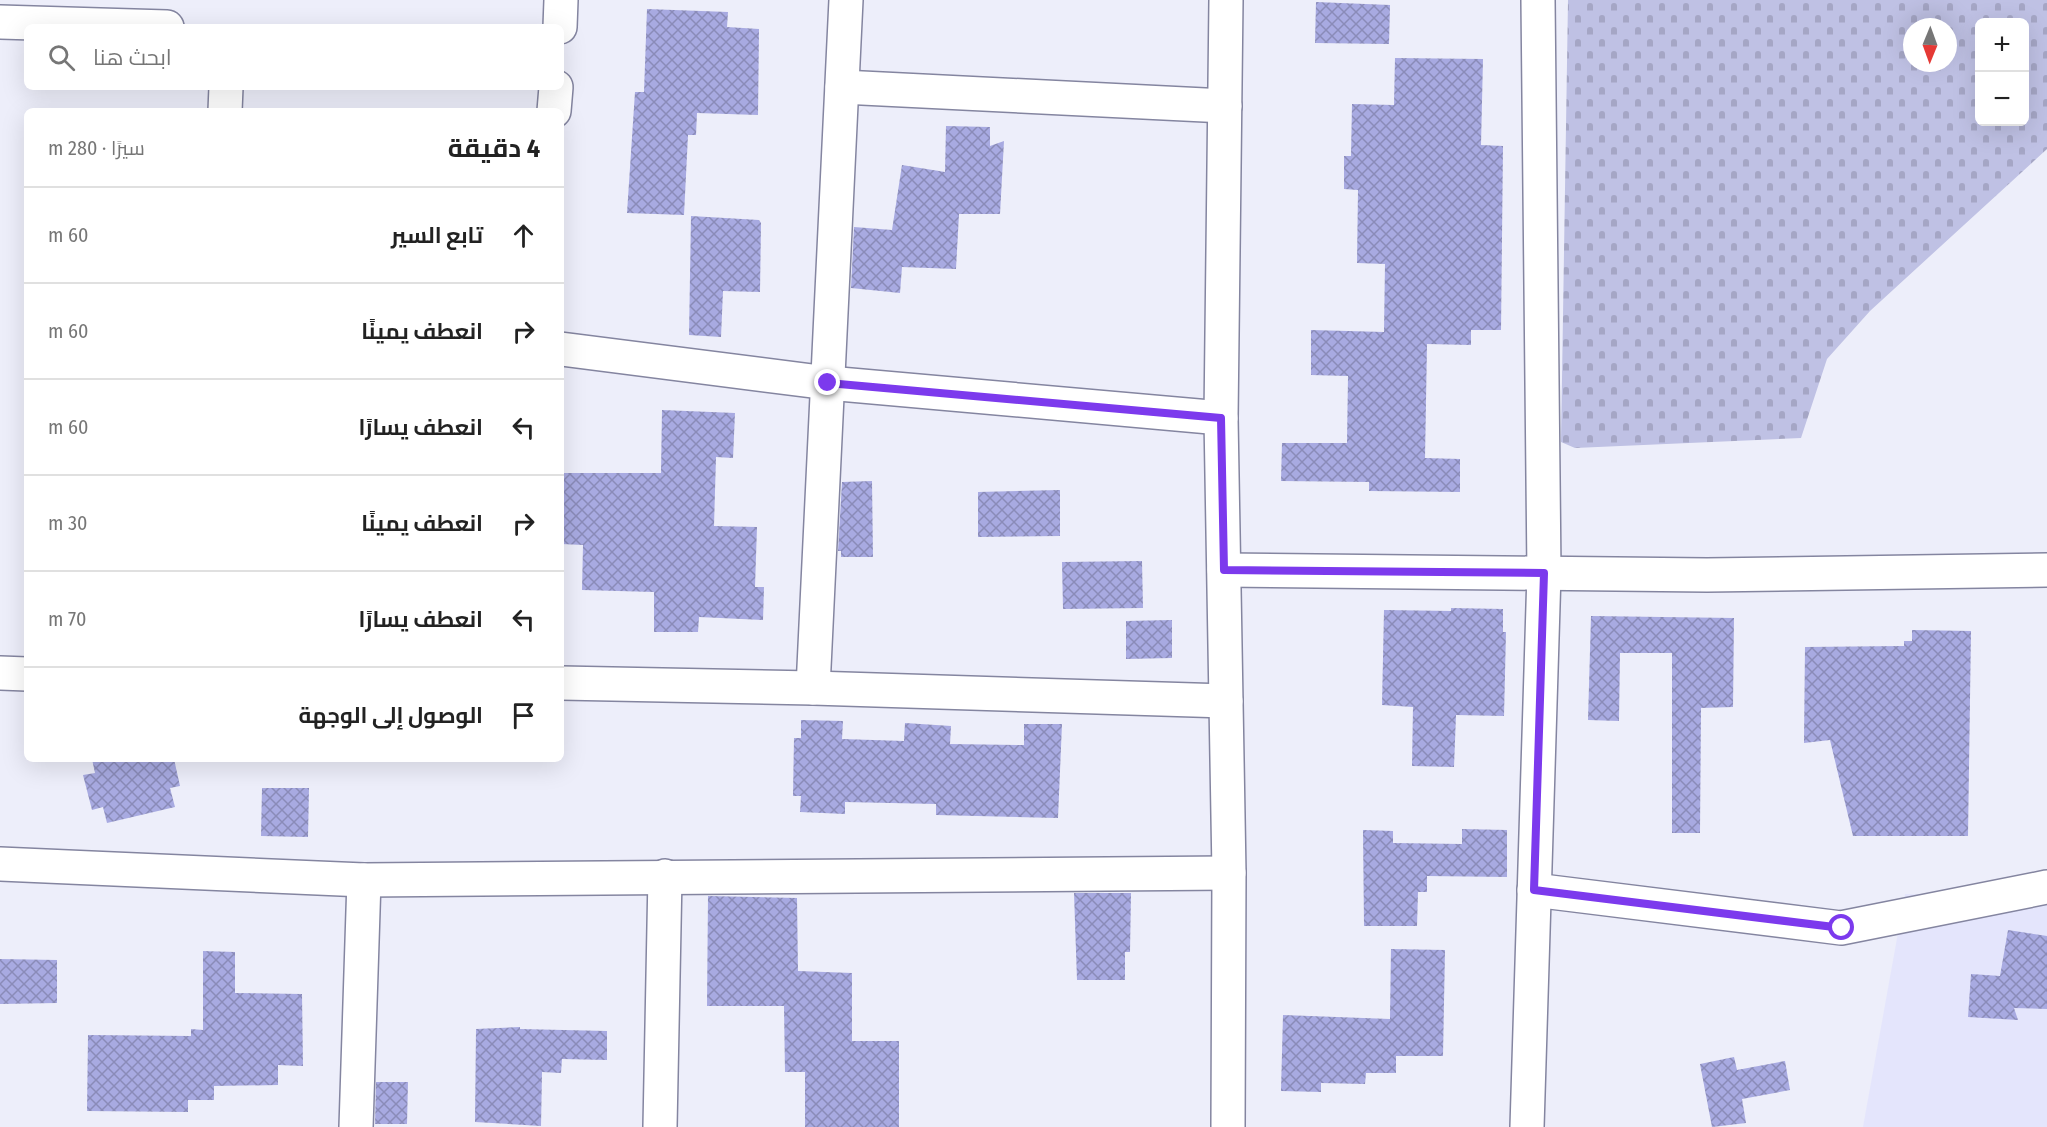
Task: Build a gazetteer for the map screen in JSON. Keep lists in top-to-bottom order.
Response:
{
  "north": "bottom",
  "page": {
    "map_buttons": ["+", "−"],
    "search": "ابحث هنا",
    "heading": ["4 دقيقة", "سيرًا · 280 m"],
    "list": [
      ["تابع السير", "60 m"],
      ["انعطف يمينًا", "60 m"],
      ["انعطف يسارًا", "60 m"],
      ["انعطف يمينًا", "30 m"],
      ["انعطف يسارًا", "70 m"],
      "الوصول إلى الوجهة"
    ]
  }
}
